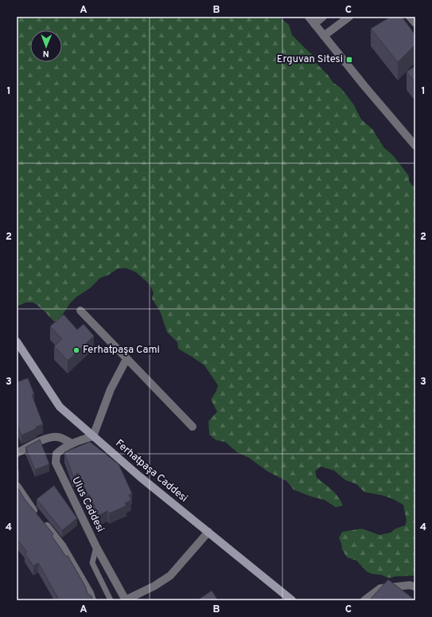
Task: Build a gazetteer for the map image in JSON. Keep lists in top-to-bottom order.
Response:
{
  "streets": {
    "main road": ["Ferhatpaşa Caddesi"],
    "street": ["Ulus Caddesi"]
  },
  "crossings": [
    ["Ferhatpaşa Caddesi", "Ulus Caddesi"]
  ],
  "places": {
    "transit": ["Erguvan Sitesi"],
    "other": ["Ferhatpaşa Cami"]
  },
  "north": "bottom",
  "grid": {
    "columns": ["A", "B", "C"],
    "rows": [
      "1",
      "2",
      "3",
      "4"
    ]
  }
}
